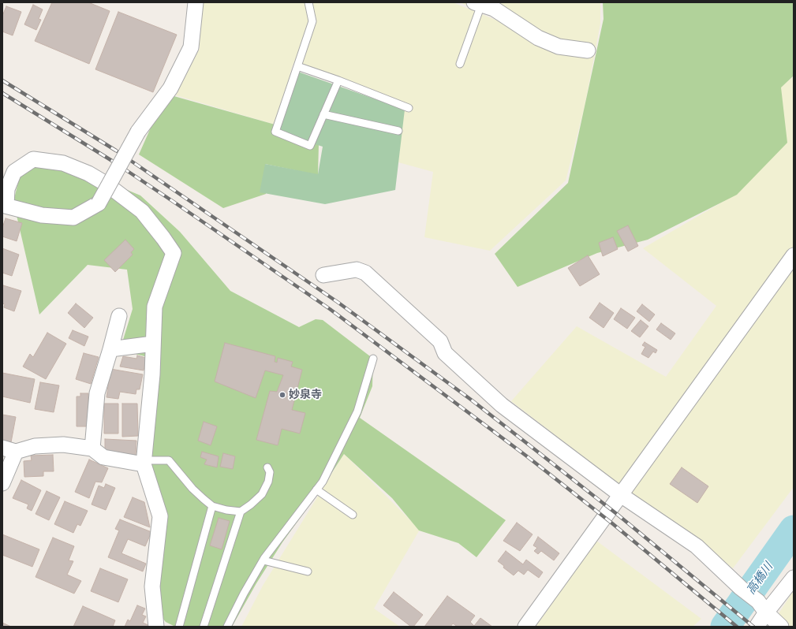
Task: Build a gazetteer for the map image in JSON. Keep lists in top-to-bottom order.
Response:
{
  "water": ["高橋川"],
  "places": ["妙泉寺"]
}
